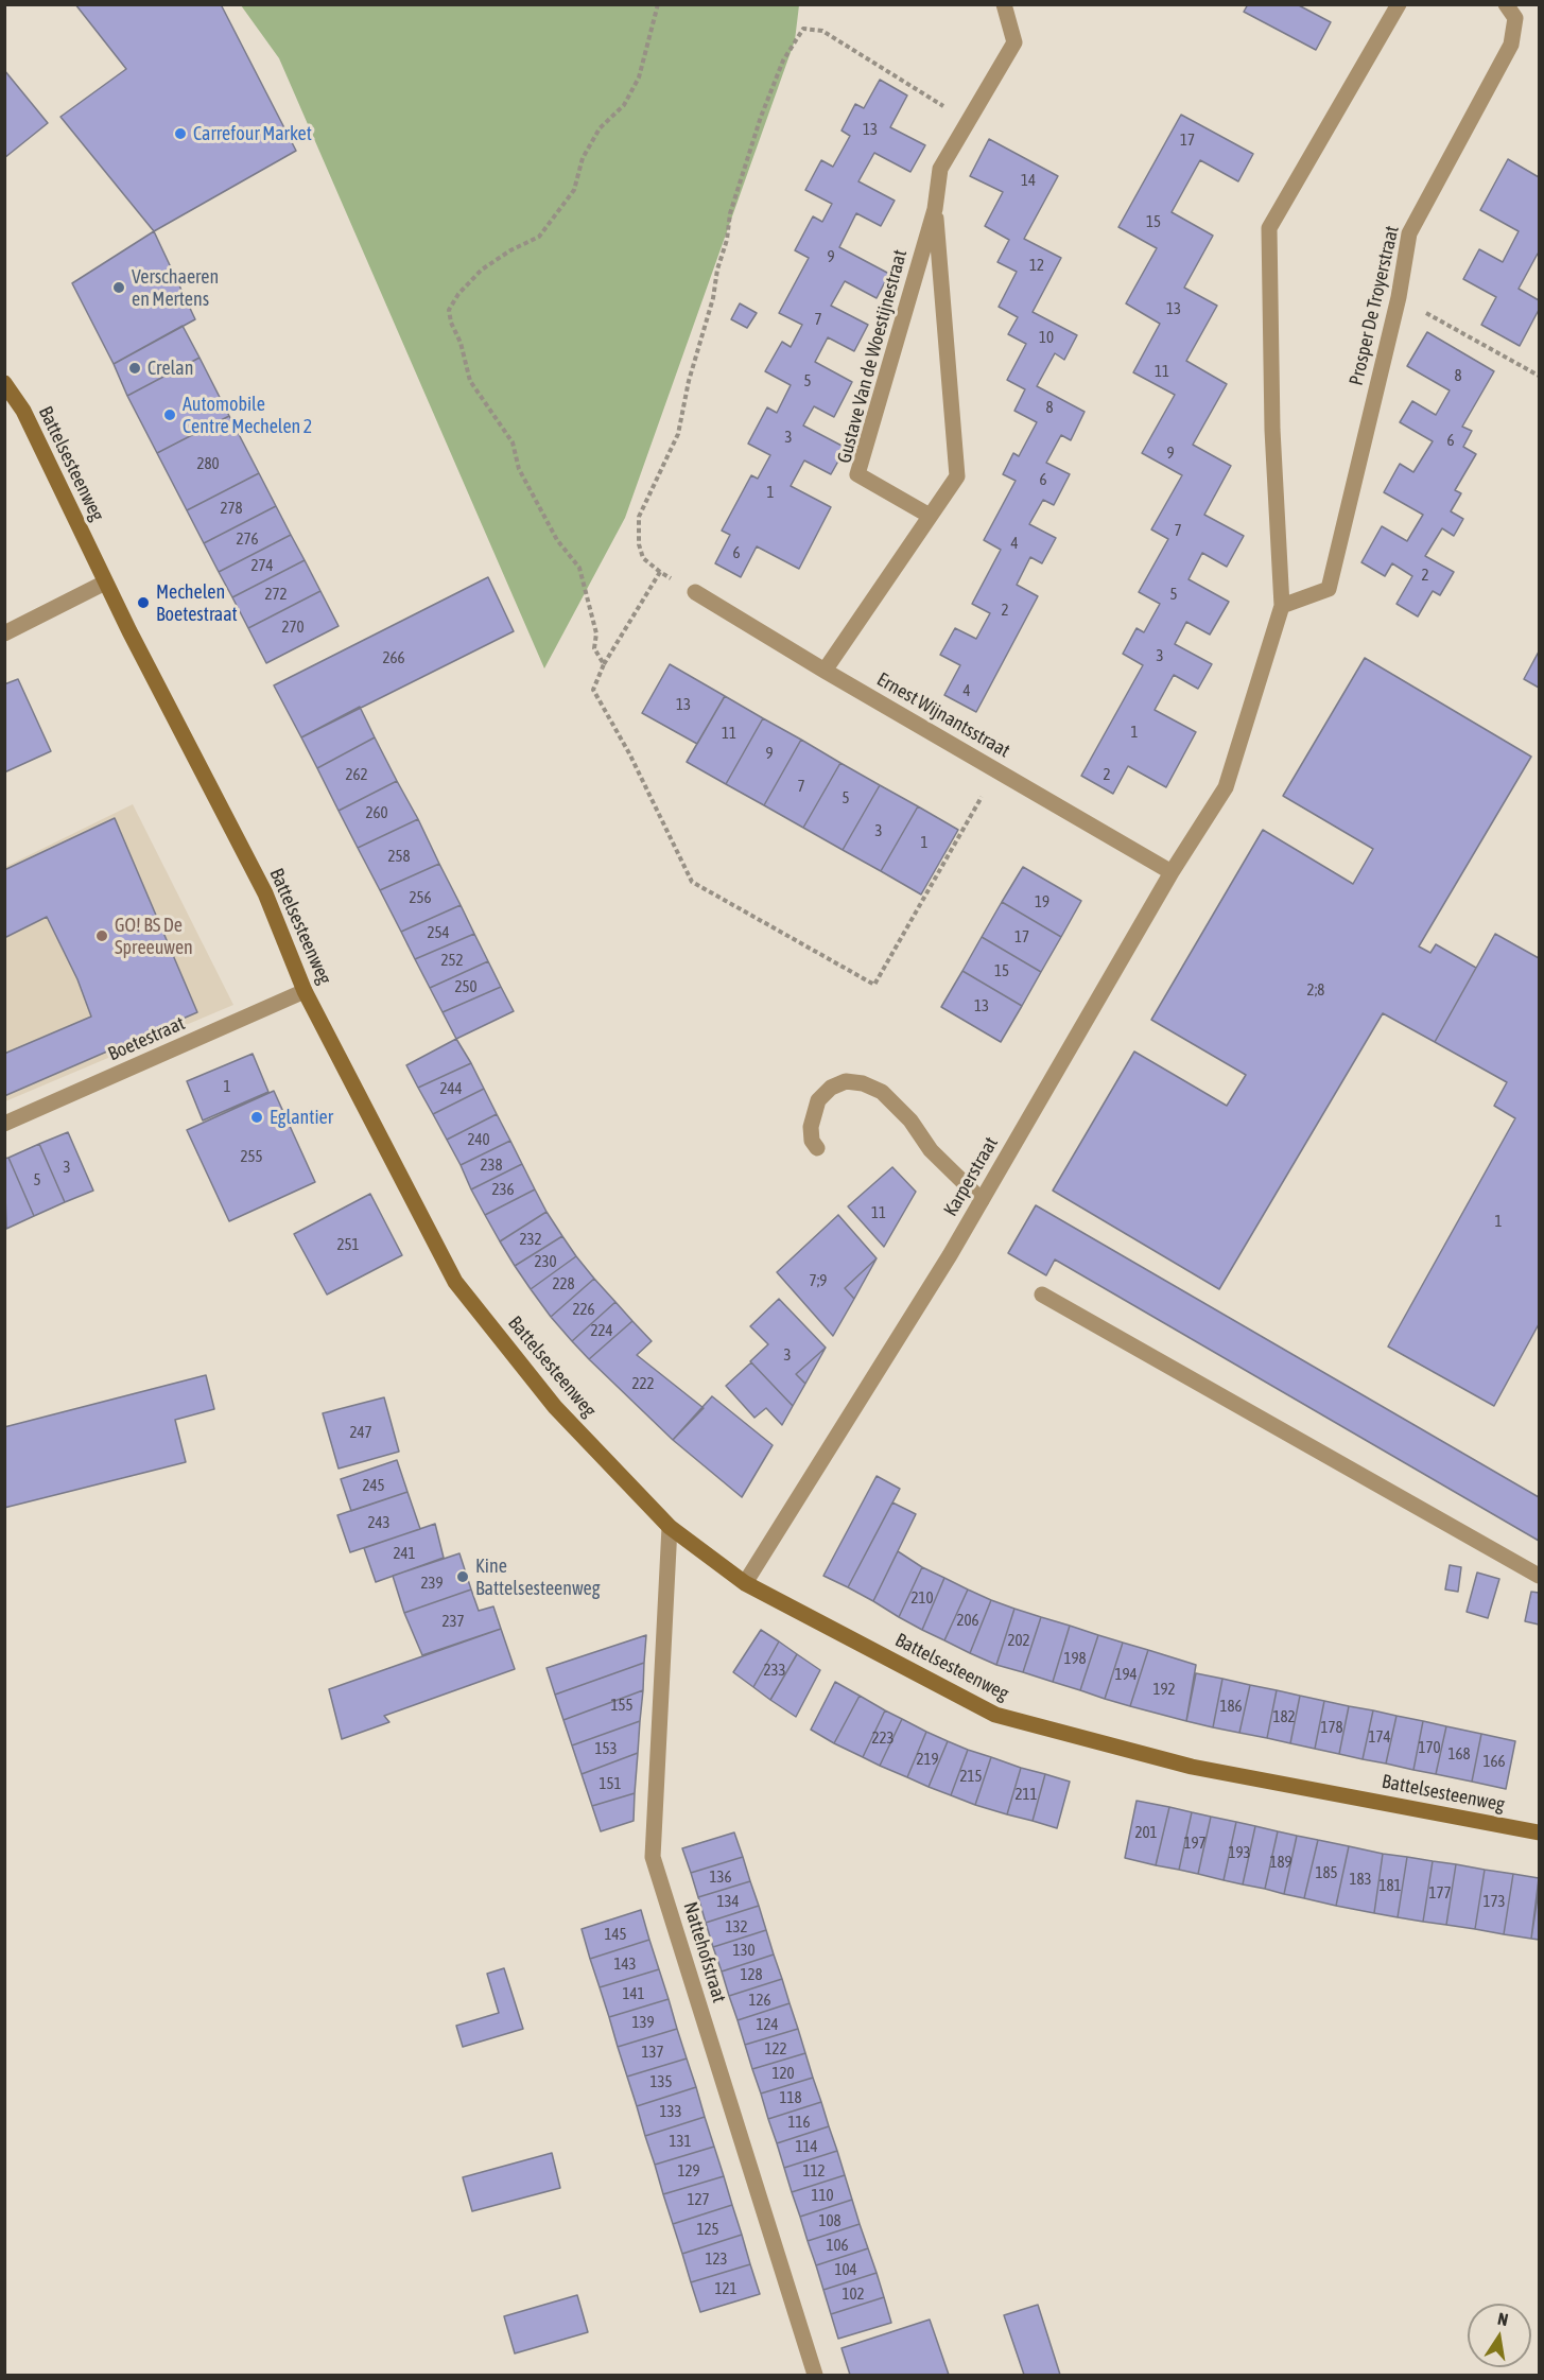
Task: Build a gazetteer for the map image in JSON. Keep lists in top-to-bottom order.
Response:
{
  "streets": {
    "main road": ["Battelsesteenweg"],
    "street": [
      "Prosper De Troyerstraat",
      "Gustave Van de Woestijnestraat",
      "Ernest Wijnantsstraat",
      "Boetestraat",
      "Karperstraat",
      "Nattehofstraat"
    ]
  },
  "crossings": [
    ["Prosper De Troyerstraat", "Karperstraat"],
    ["Gustave Van de Woestijnestraat", "Ernest Wijnantsstraat"],
    ["Battelsesteenweg", "Boetestraat"],
    ["Battelsesteenweg", "Karperstraat"],
    ["Battelsesteenweg", "Nattehofstraat"],
    ["Ernest Wijnantsstraat", "Karperstraat"]
  ],
  "places": [
    "Carrefour Market",
    "Verschaeren en Mertens",
    "Crelan",
    "Automobile Centre Mechelen 2",
    "Mechelen Boetestraat",
    "GO! BS De Spreeuwen",
    "Eglantier",
    "Kine Battelsesteenweg"
  ],
  "house_numbers": [
    "13",
    "17",
    "14",
    "15",
    "9",
    "12",
    "13",
    "7",
    "10",
    "11",
    "8",
    "5",
    "8",
    "3",
    "6",
    "9",
    "280",
    "6",
    "1",
    "278",
    "7",
    "276",
    "4",
    "6",
    "274",
    "2",
    "272",
    "5",
    "2",
    "270",
    "3",
    "266",
    "4",
    "13",
    "1",
    "11",
    "9",
    "262",
    "2",
    "7",
    "5",
    "260",
    "3",
    "1",
    "258",
    "256",
    "19",
    "254",
    "17",
    "252",
    "15",
    "250",
    "2;8",
    "13",
    "1",
    "244",
    "240",
    "255",
    "238",
    "3",
    "5",
    "236",
    "11",
    "1",
    "232",
    "251",
    "230",
    "7;9",
    "228",
    "226",
    "224",
    "3",
    "222",
    "247",
    "245",
    "243",
    "241",
    "239",
    "210",
    "206",
    "237",
    "202",
    "198",
    "233",
    "194",
    "192",
    "155",
    "186",
    "182",
    "178",
    "174",
    "223",
    "170",
    "153",
    "168",
    "219",
    "166",
    "215",
    "151",
    "211",
    "201",
    "197",
    "193",
    "189",
    "185",
    "136",
    "183",
    "181",
    "177",
    "134",
    "173",
    "132",
    "145",
    "130",
    "143",
    "128",
    "141",
    "126",
    "139",
    "124",
    "122",
    "137",
    "120",
    "135",
    "118",
    "133",
    "116",
    "131",
    "114",
    "129",
    "112",
    "110",
    "127",
    "108",
    "125",
    "106",
    "123",
    "104",
    "121",
    "102"
  ],
  "north": "top"
}
